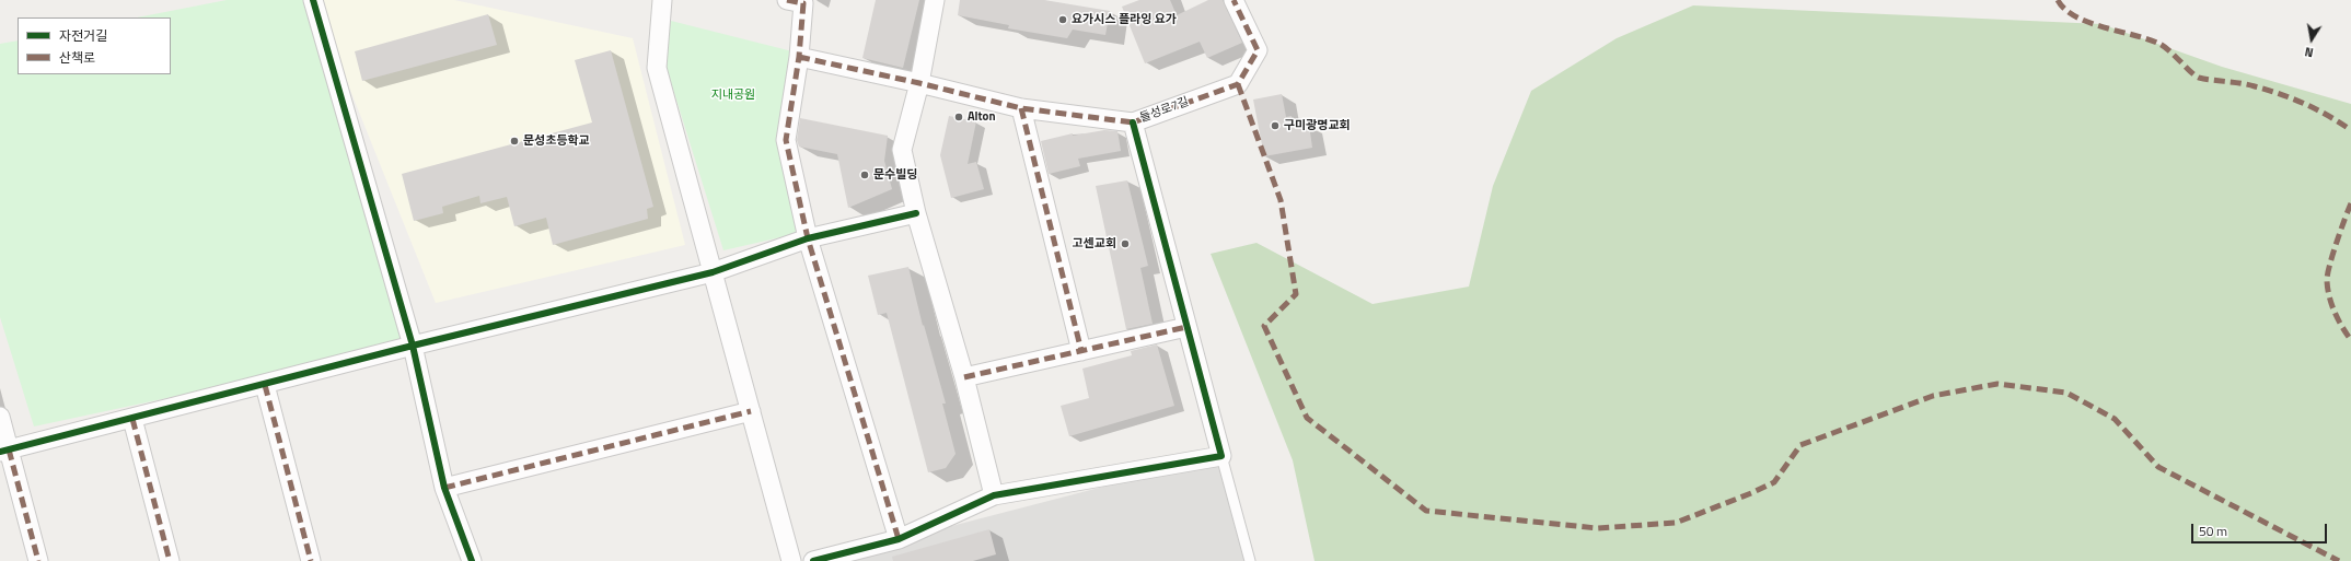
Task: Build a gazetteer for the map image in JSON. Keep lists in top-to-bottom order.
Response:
{
  "streets": {
    "street": ["들성로7길"]
  },
  "parks": ["지내공원"],
  "places": [
    "요가시스 플라잉 요가",
    "Alton",
    "구미광명교회",
    "문성초등학교",
    "문수빌딩",
    "고센교회"
  ],
  "legend": ["자전거길", "산책로"],
  "scale_bar": "50 m",
  "north": "bottom"
}
